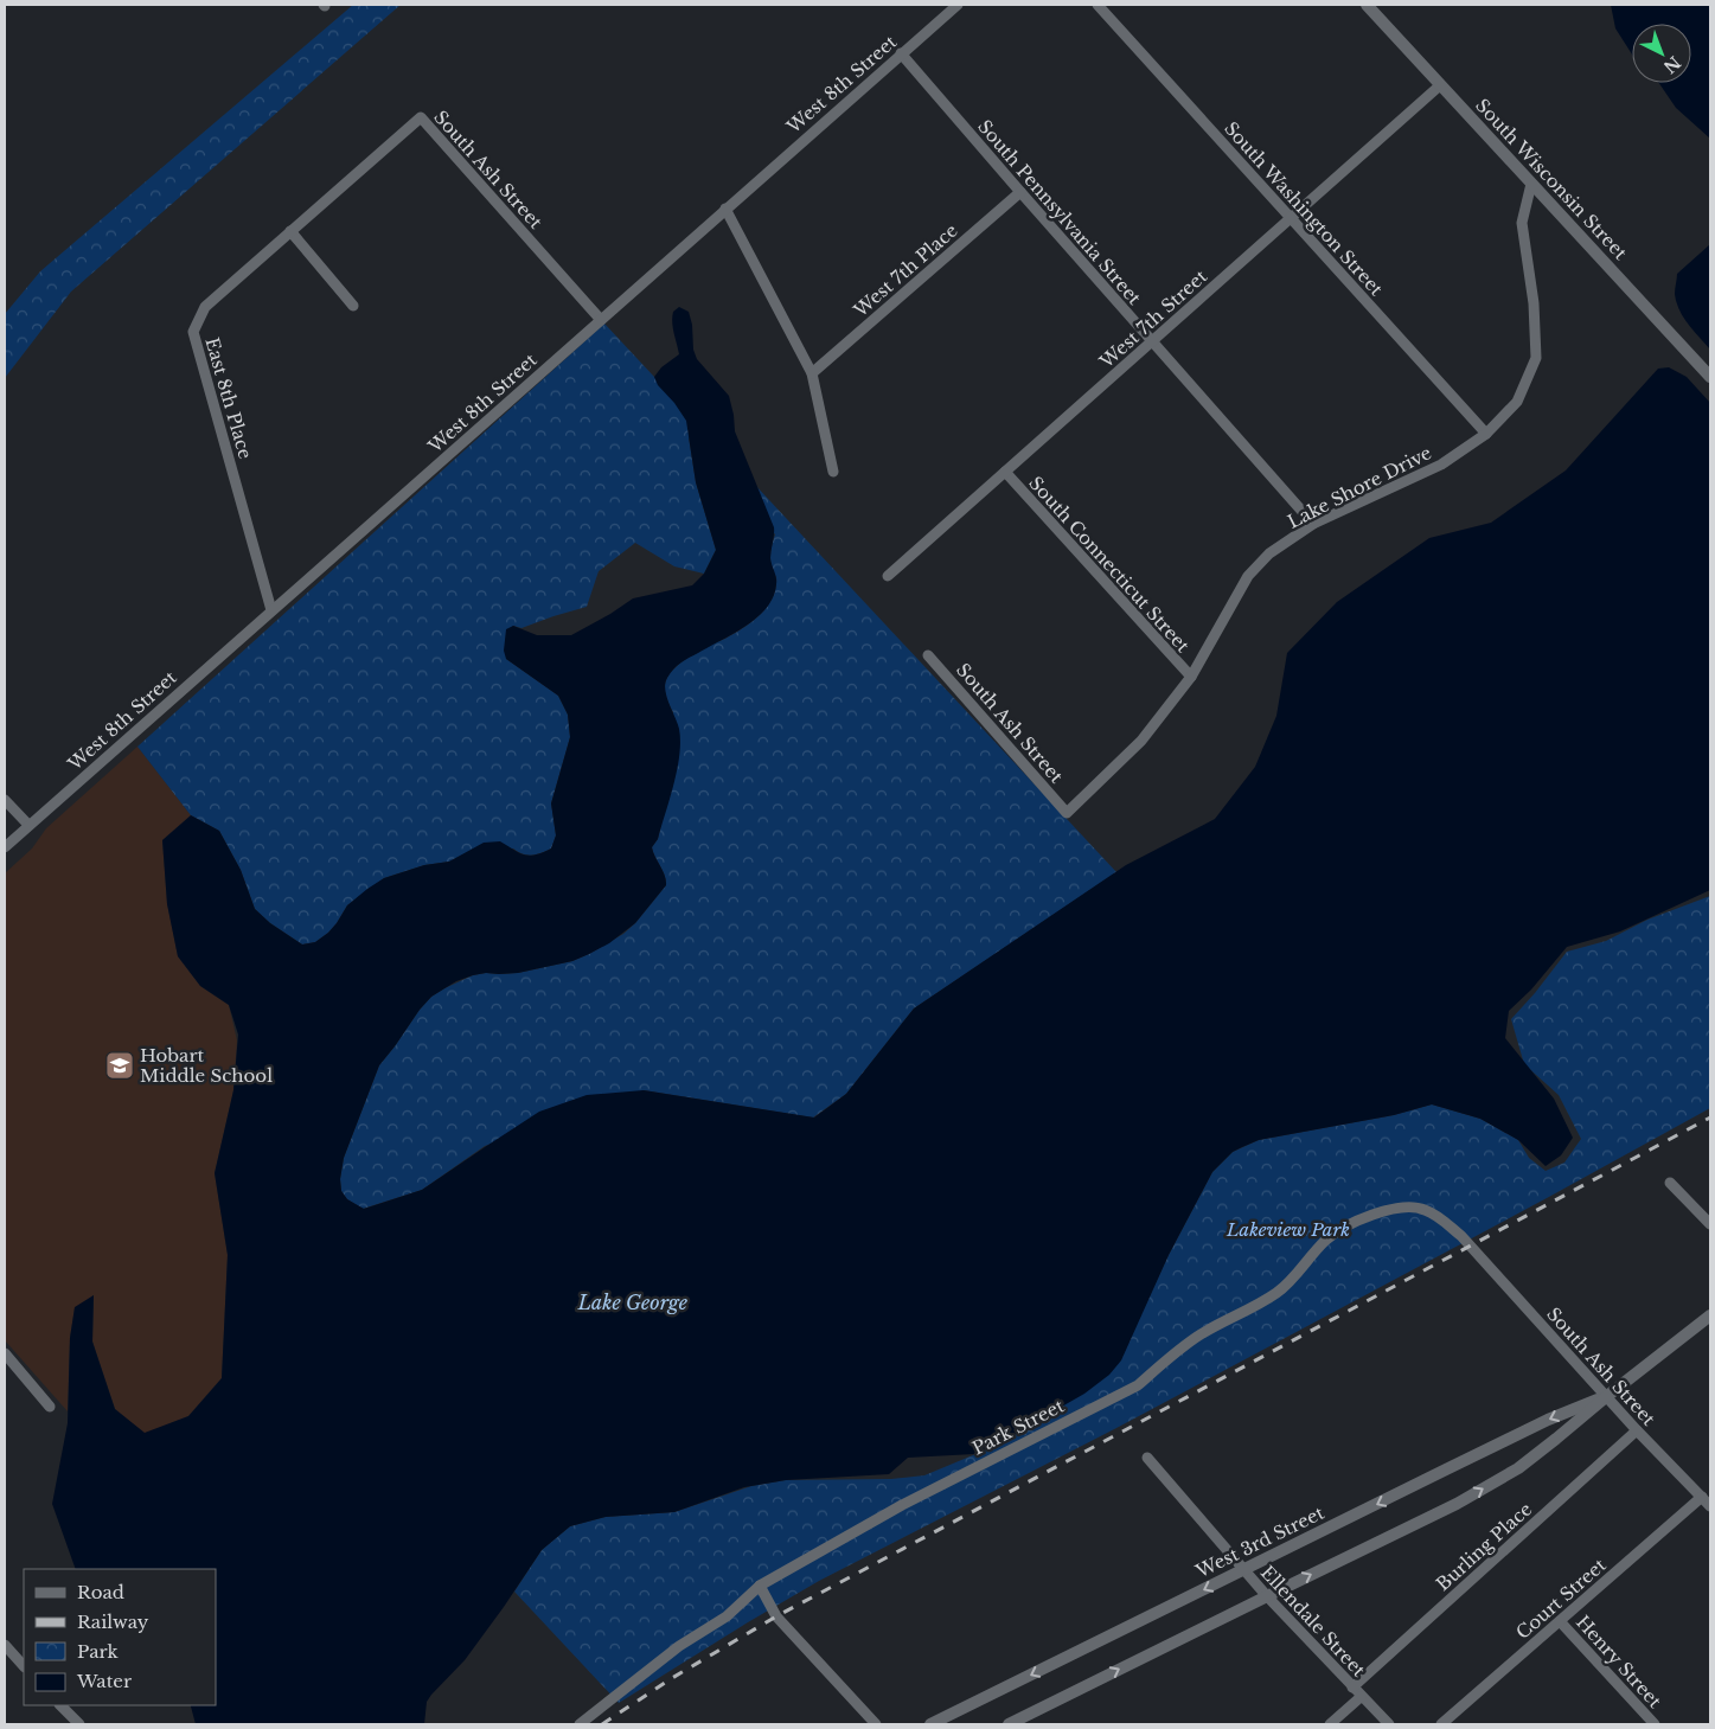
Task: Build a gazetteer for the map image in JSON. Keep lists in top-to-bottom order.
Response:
{
  "streets": {
    "street": [
      "West 8th Street",
      "South Ash Street",
      "South Wisconsin Street",
      "South Washington Street",
      "South Pennsylvania Street",
      "West 7th Place",
      "West 7th Street",
      "East 8th Place",
      "Lake Shore Drive",
      "South Connecticut Street",
      "Park Street",
      "West 3rd Street",
      "Burling Place",
      "Court Street",
      "Ellendale Street",
      "Henry Street"
    ]
  },
  "crossings": [
    ["West 8th Street", "South Ash Street"],
    ["West 8th Street", "South Pennsylvania Street"],
    ["West 8th Street", "East 8th Place"],
    ["South Ash Street", "East 8th Place"],
    ["South Ash Street", "Lake Shore Drive"],
    ["South Ash Street", "Park Street"],
    ["South Ash Street", "West 3rd Street"],
    ["South Ash Street", "Burling Place"],
    ["South Ash Street", "Court Street"],
    ["South Wisconsin Street", "West 7th Street"],
    ["South Wisconsin Street", "Lake Shore Drive"],
    ["South Washington Street", "West 7th Street"],
    ["South Washington Street", "Lake Shore Drive"],
    ["South Pennsylvania Street", "West 7th Place"],
    ["South Pennsylvania Street", "West 7th Street"],
    ["South Pennsylvania Street", "Lake Shore Drive"],
    ["West 7th Street", "South Connecticut Street"],
    ["Lake Shore Drive", "South Connecticut Street"],
    ["West 3rd Street", "Ellendale Street"],
    ["Burling Place", "Ellendale Street"],
    ["Court Street", "Henry Street"]
  ],
  "water": ["Lake George"],
  "parks": ["Lakeview Park"],
  "places": {
    "school or university": ["Hobart Middle School"]
  },
  "legend": [
    "Road",
    "Railway",
    "Park",
    "Water"
  ],
  "north": "bottom right"
}
